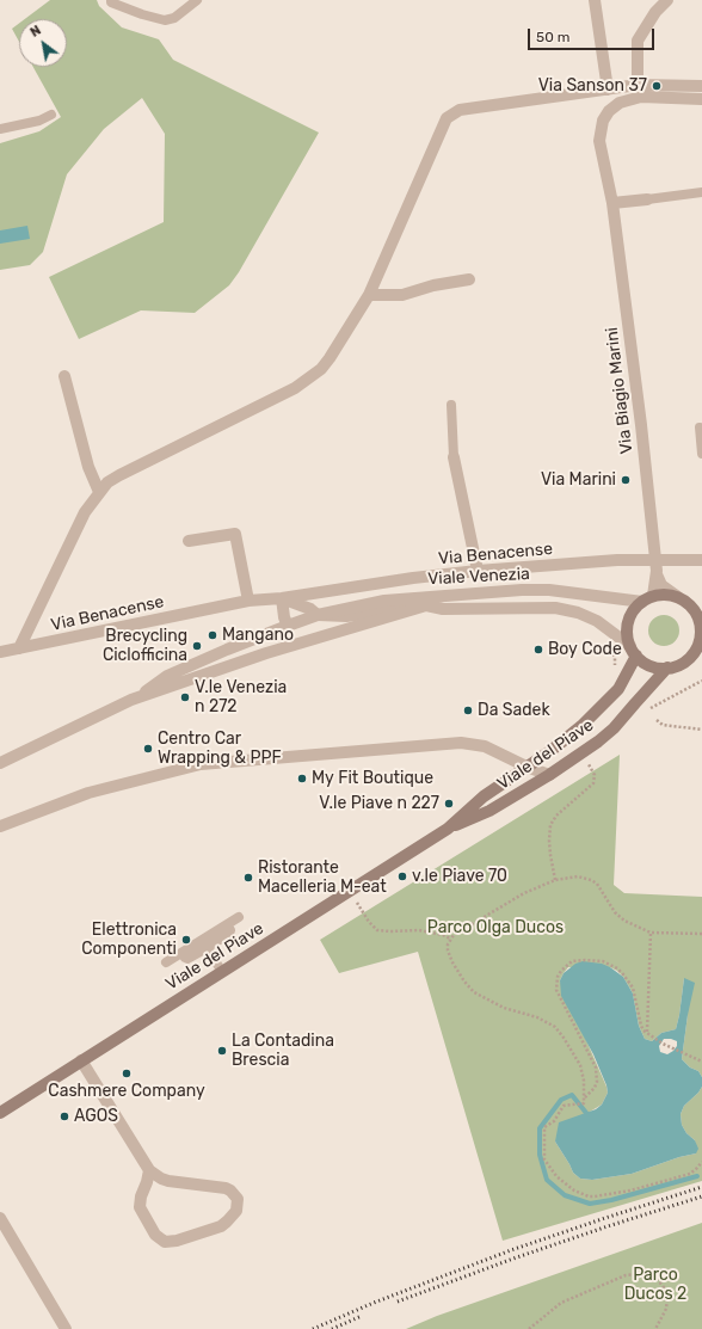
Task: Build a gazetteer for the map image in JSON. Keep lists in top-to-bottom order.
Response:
{
  "streets": {
    "main road": ["Viale del Piave"],
    "street": ["Via Biagio Marini", "Via Benacense", "Viale Venezia"]
  },
  "crossings": [
    ["Via Biagio Marini", "Via Benacense"],
    ["Via Biagio Marini", "Viale Venezia"],
    ["Via Biagio Marini", "Viale del Piave"],
    ["Via Benacense", "Viale Venezia"],
    ["Viale Venezia", "Viale del Piave"]
  ],
  "parks": ["Parco Olga Ducos", "Parco Ducos 2"],
  "places": [
    "Via Sanson 37",
    "Via Marini",
    "Mangano",
    "Brecycling Ciclofficina",
    "Boy Code",
    "V.le Venezia n 272",
    "Da Sadek",
    "Centro Car Wrapping & PPF",
    "My Fit Boutique",
    "V.le Piave n 227",
    "v.le Piave 70",
    "Ristorante Macelleria M-eat",
    "Elettronica Componenti",
    "La Contadina Brescia",
    "Cashmere Company",
    "AGOS"
  ],
  "scale_bar": "50 m",
  "north": "top left"
}
